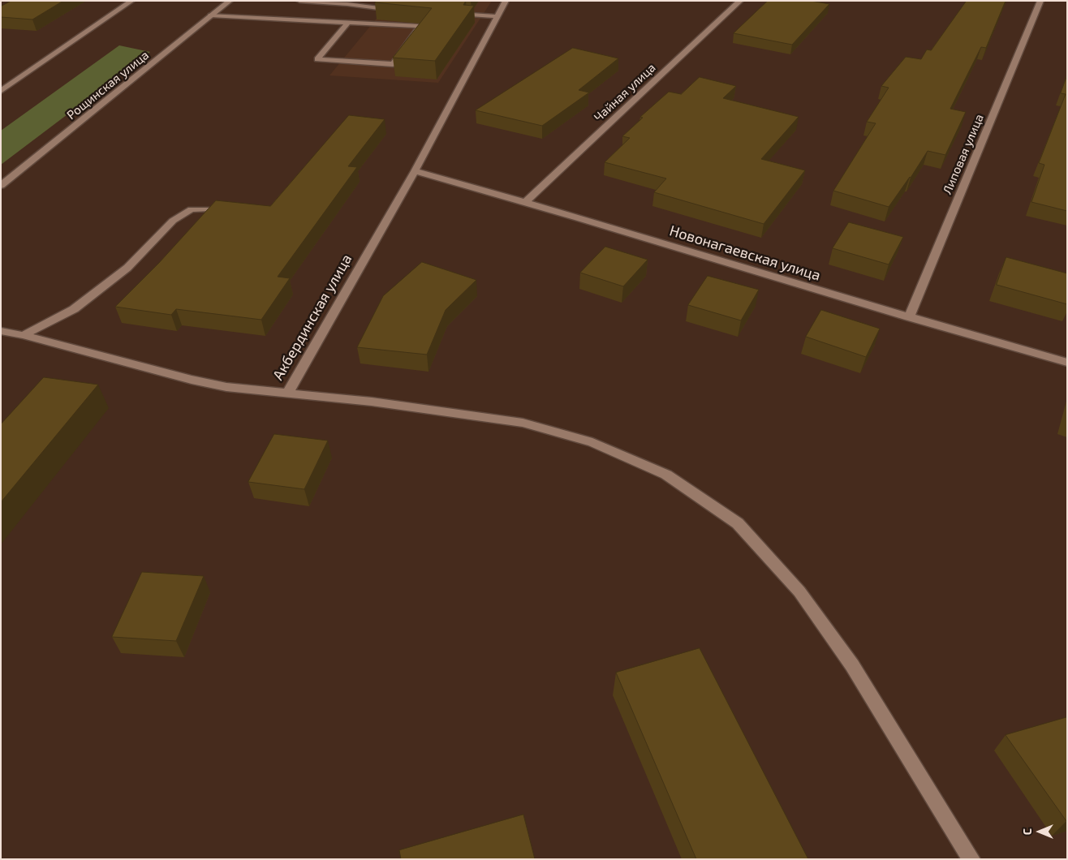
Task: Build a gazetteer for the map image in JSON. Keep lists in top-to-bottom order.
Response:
{
  "streets": {
    "street": [
      "Рощинская улица",
      "Чайная улица",
      "Липовая улица",
      "Новонагаевская улица",
      "Акбердинская улица"
    ]
  },
  "crossings": [
    ["Чайная улица", "Новонагаевская улица"],
    ["Липовая улица", "Новонагаевская улица"],
    ["Новонагаевская улица", "Акбердинская улица"]
  ],
  "north": "left"
}
